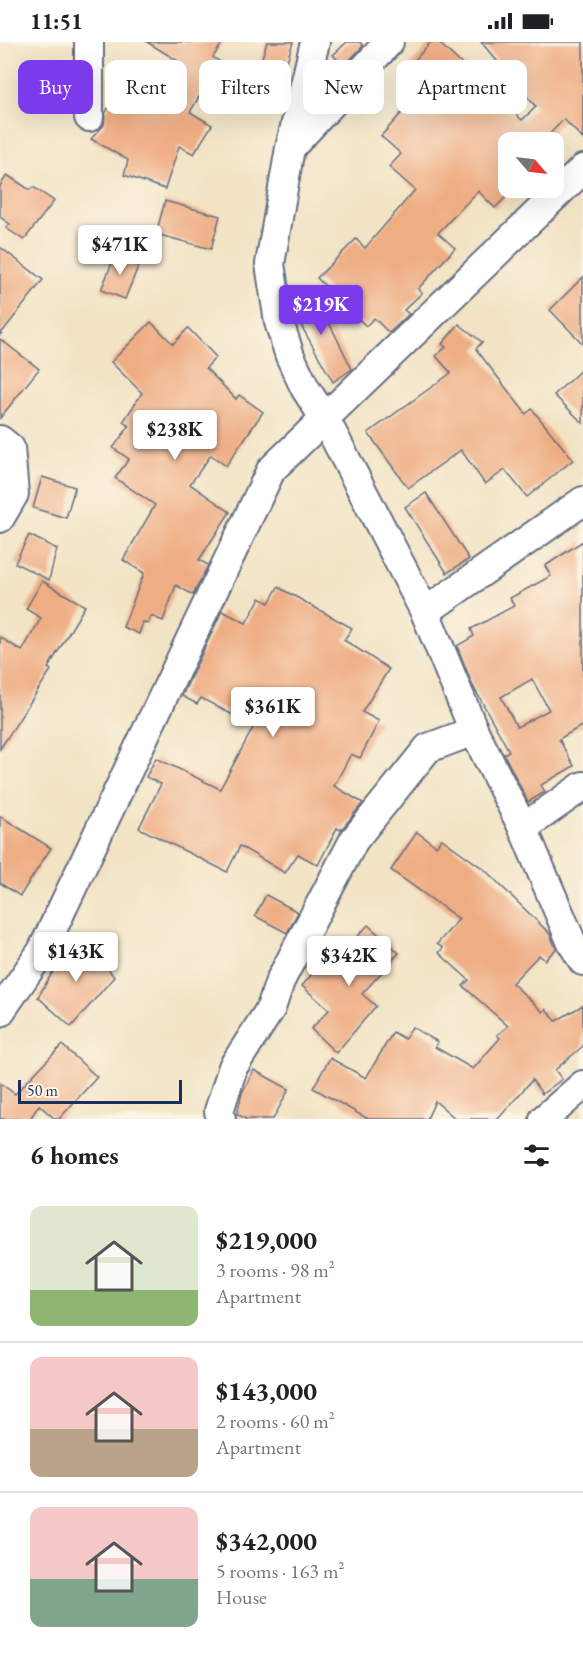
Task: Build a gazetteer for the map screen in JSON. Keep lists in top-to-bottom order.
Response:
{
  "scale_bar": "50 m",
  "north": "bottom right",
  "page": {
    "status": "11:51",
    "chip": [
      "Buy",
      "Rent",
      "Filters",
      "New",
      "Apartment"
    ],
    "price": [
      "$471K",
      "$219K",
      "$238K",
      "$361K",
      "$143K",
      "$342K"
    ],
    "scale": "50 m",
    "heading": "6 homes",
    "list": [
      {
        "name": "$219,000",
        "note": "3 rooms · 98 m² · Apartment"
      },
      {
        "name": "$143,000",
        "note": "2 rooms · 60 m² · Apartment"
      },
      {
        "name": "$342,000",
        "note": "5 rooms · 163 m² · House"
      }
    ]
  }
}
